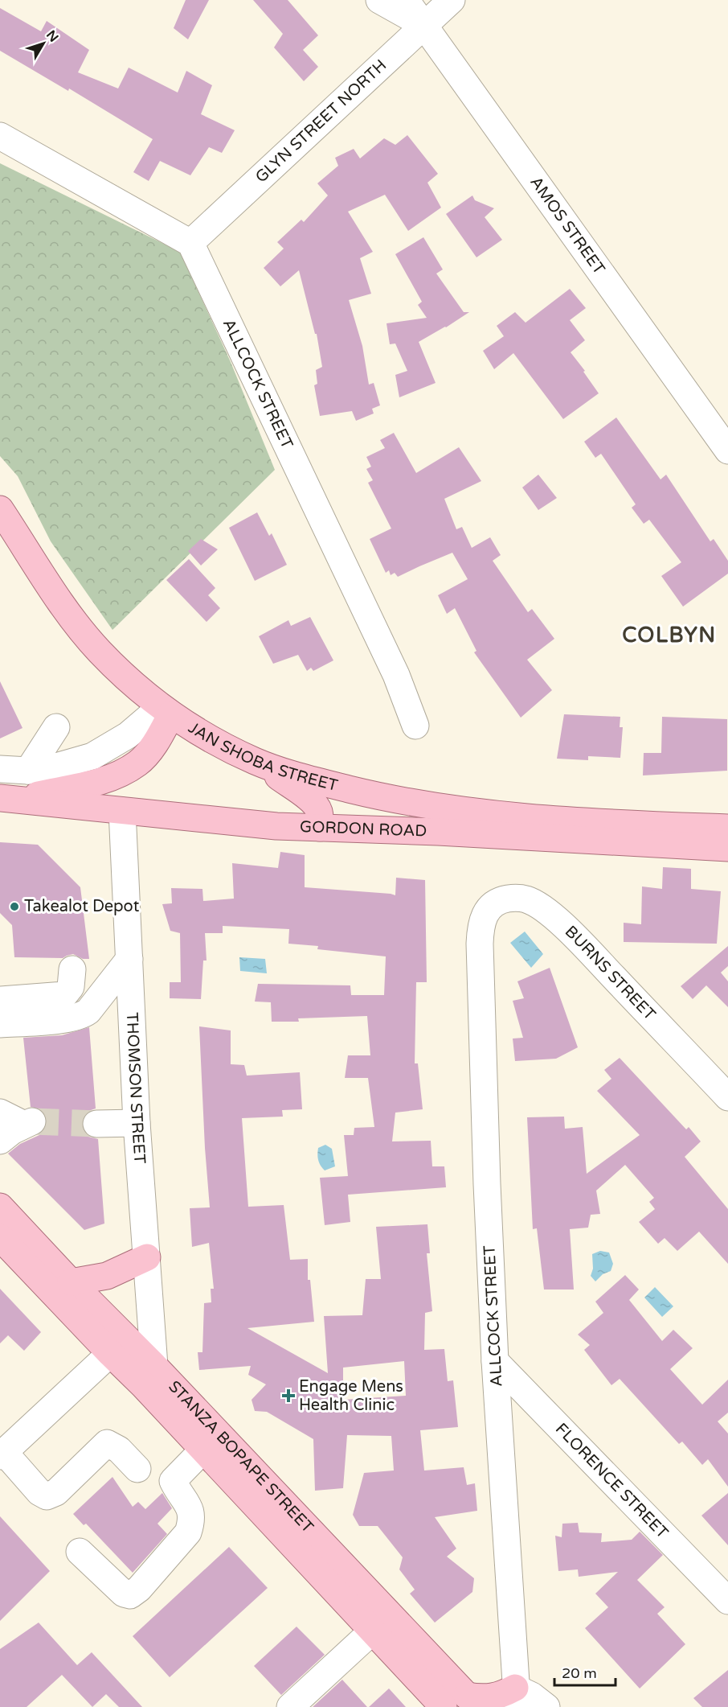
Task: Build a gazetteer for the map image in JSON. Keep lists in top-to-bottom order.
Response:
{
  "streets": {
    "main road": ["JAN SHOBA STREET", "GORDON ROAD", "STANZA BOPAPE STREET"],
    "street": [
      "GLYN STREET NORTH",
      "AMOS STREET",
      "ALLCOCK STREET",
      "BURNS STREET",
      "THOMSON STREET",
      "FLORENCE STREET"
    ]
  },
  "crossings": [
    ["GLYN STREET NORTH", "AMOS STREET"],
    ["GLYN STREET NORTH", "ALLCOCK STREET"],
    ["ALLCOCK STREET", "BURNS STREET"],
    ["ALLCOCK STREET", "FLORENCE STREET"],
    ["GORDON ROAD", "THOMSON STREET"],
    ["THOMSON STREET", "STANZA BOPAPE STREET"]
  ],
  "districts": ["COLBYN"],
  "places": {
    "other": ["Takealot Depot"],
    "health": ["Engage Mens Health Clinic"]
  },
  "scale_bar": "20 m",
  "north": "top right"
}
